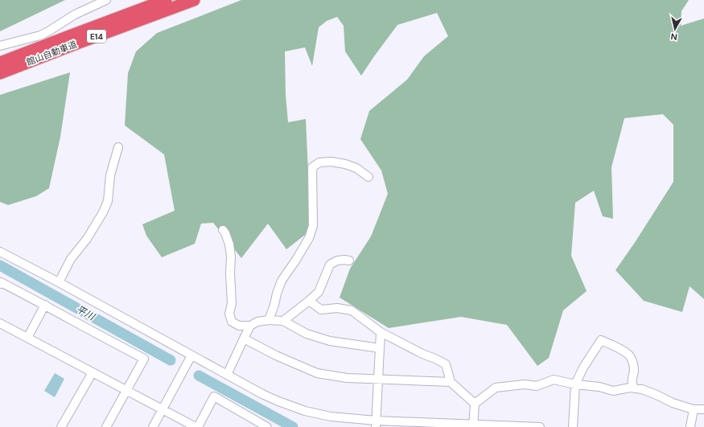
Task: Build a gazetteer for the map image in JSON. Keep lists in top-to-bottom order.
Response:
{
  "streets": {
    "highway": ["E14", "館山自動車道"]
  },
  "water": ["平川"],
  "north": "bottom"
}
